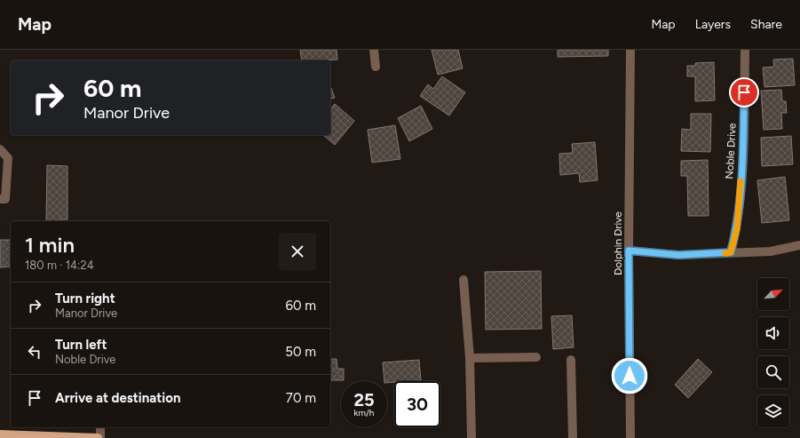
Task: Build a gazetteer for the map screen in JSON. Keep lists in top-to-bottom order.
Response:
{
  "streets": {
    "street": ["Noble Drive", "Dolphin Drive"]
  },
  "north": "top right",
  "page": {
    "header": "Map",
    "nav": ["Map", "Layers", "Share"],
    "turn": ["60 m", "Manor Drive"],
    "heading": ["1 min", "180 m · 14:24"],
    "list": [
      {
        "name": "Turn right",
        "note": "Manor Drive",
        "value": "60 m"
      },
      {
        "name": "Turn left",
        "note": "Noble Drive",
        "value": "50 m"
      },
      {
        "name": "Arrive at destination",
        "value": "70 m"
      }
    ],
    "speed": "25 km/h",
    "limit": "30"
  }
}
